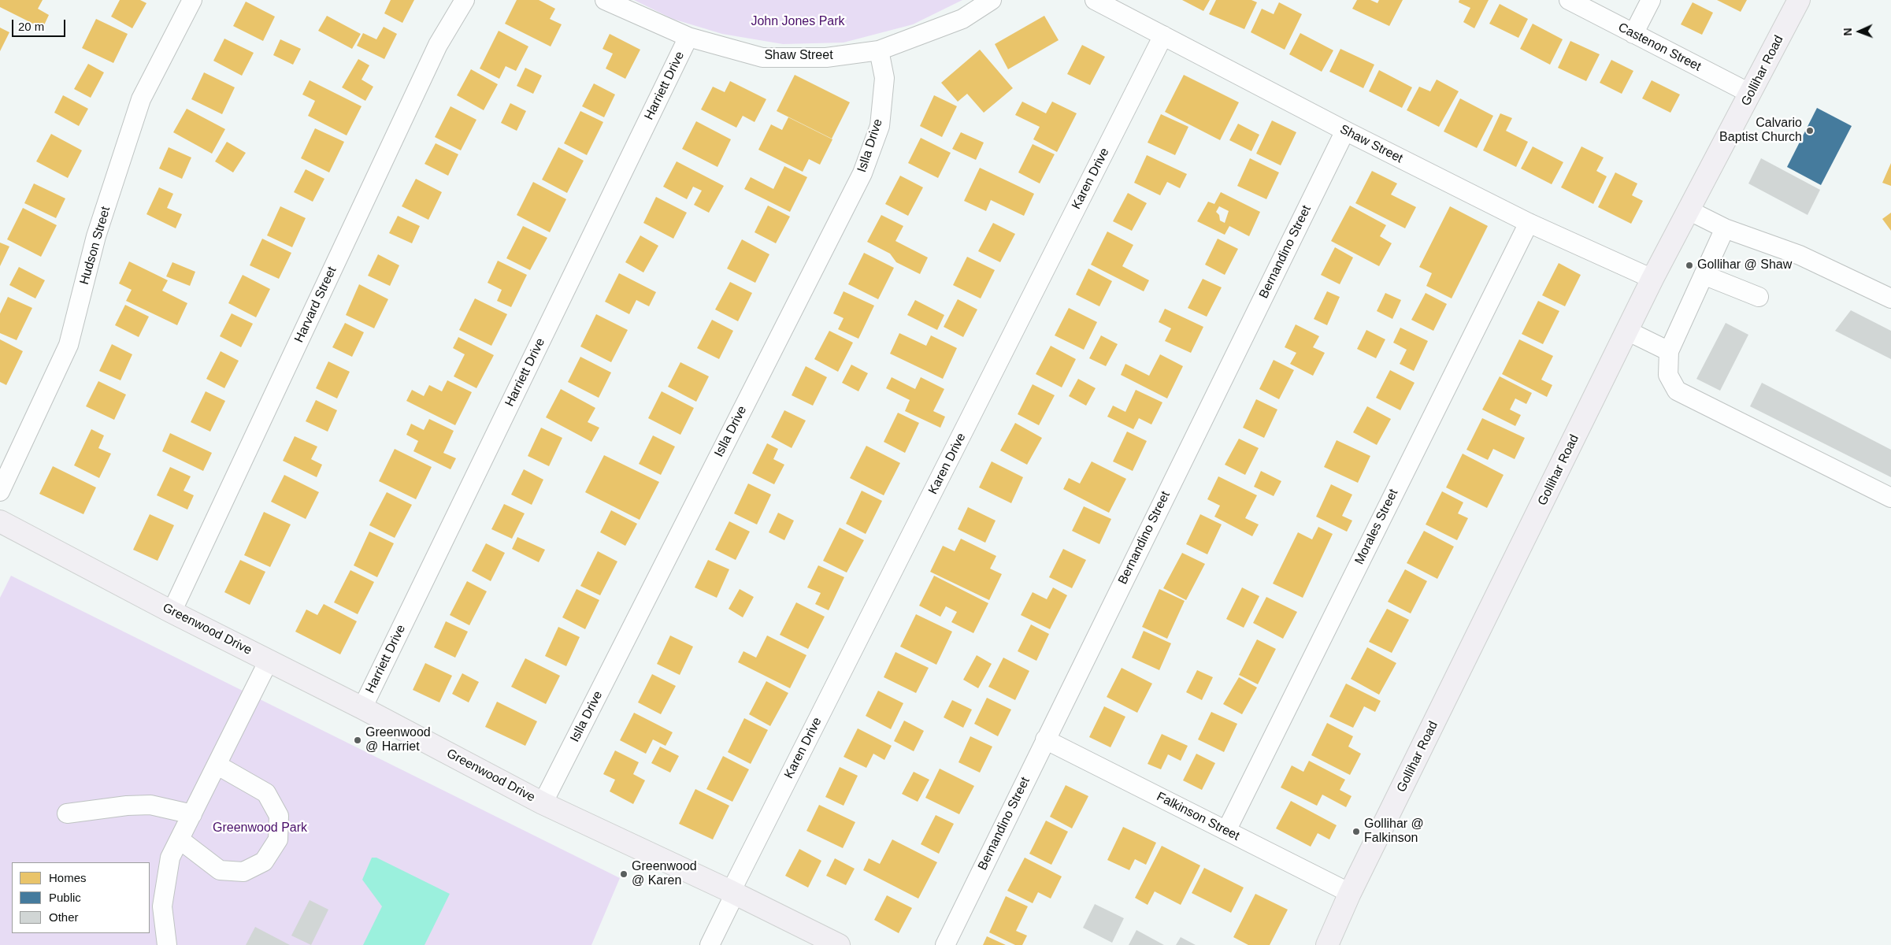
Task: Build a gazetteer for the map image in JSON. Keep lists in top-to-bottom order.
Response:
{
  "streets": {
    "main road": ["Gollihar Road", "Greenwood Drive"],
    "street": [
      "Castenon Street",
      "Shaw Street",
      "Harriett Drive",
      "Islla Drive",
      "Karen Drive",
      "Hudson Street",
      "Bernandino Street",
      "Harvard Street",
      "Morales Street",
      "Falkinson Street"
    ]
  },
  "crossings": [
    ["Castenon Street", "Gollihar Road"],
    ["Shaw Street", "Gollihar Road"],
    ["Shaw Street", "Harriett Drive"],
    ["Shaw Street", "Islla Drive"],
    ["Shaw Street", "Karen Drive"],
    ["Shaw Street", "Bernandino Street"],
    ["Shaw Street", "Morales Street"],
    ["Gollihar Road", "Falkinson Street"],
    ["Harriett Drive", "Greenwood Drive"],
    ["Islla Drive", "Greenwood Drive"],
    ["Karen Drive", "Greenwood Drive"],
    ["Bernandino Street", "Falkinson Street"],
    ["Harvard Street", "Greenwood Drive"],
    ["Morales Street", "Falkinson Street"]
  ],
  "parks": ["John Jones Park", "Greenwood Park"],
  "places": [
    "Calvario Baptist Church",
    "Gollihar @ Shaw",
    "Greenwood @ Harriet",
    "Gollihar @ Falkinson",
    "Greenwood @ Karen"
  ],
  "legend": ["Homes", "Public", "Other"],
  "scale_bar": "20 m",
  "north": "left"
}
